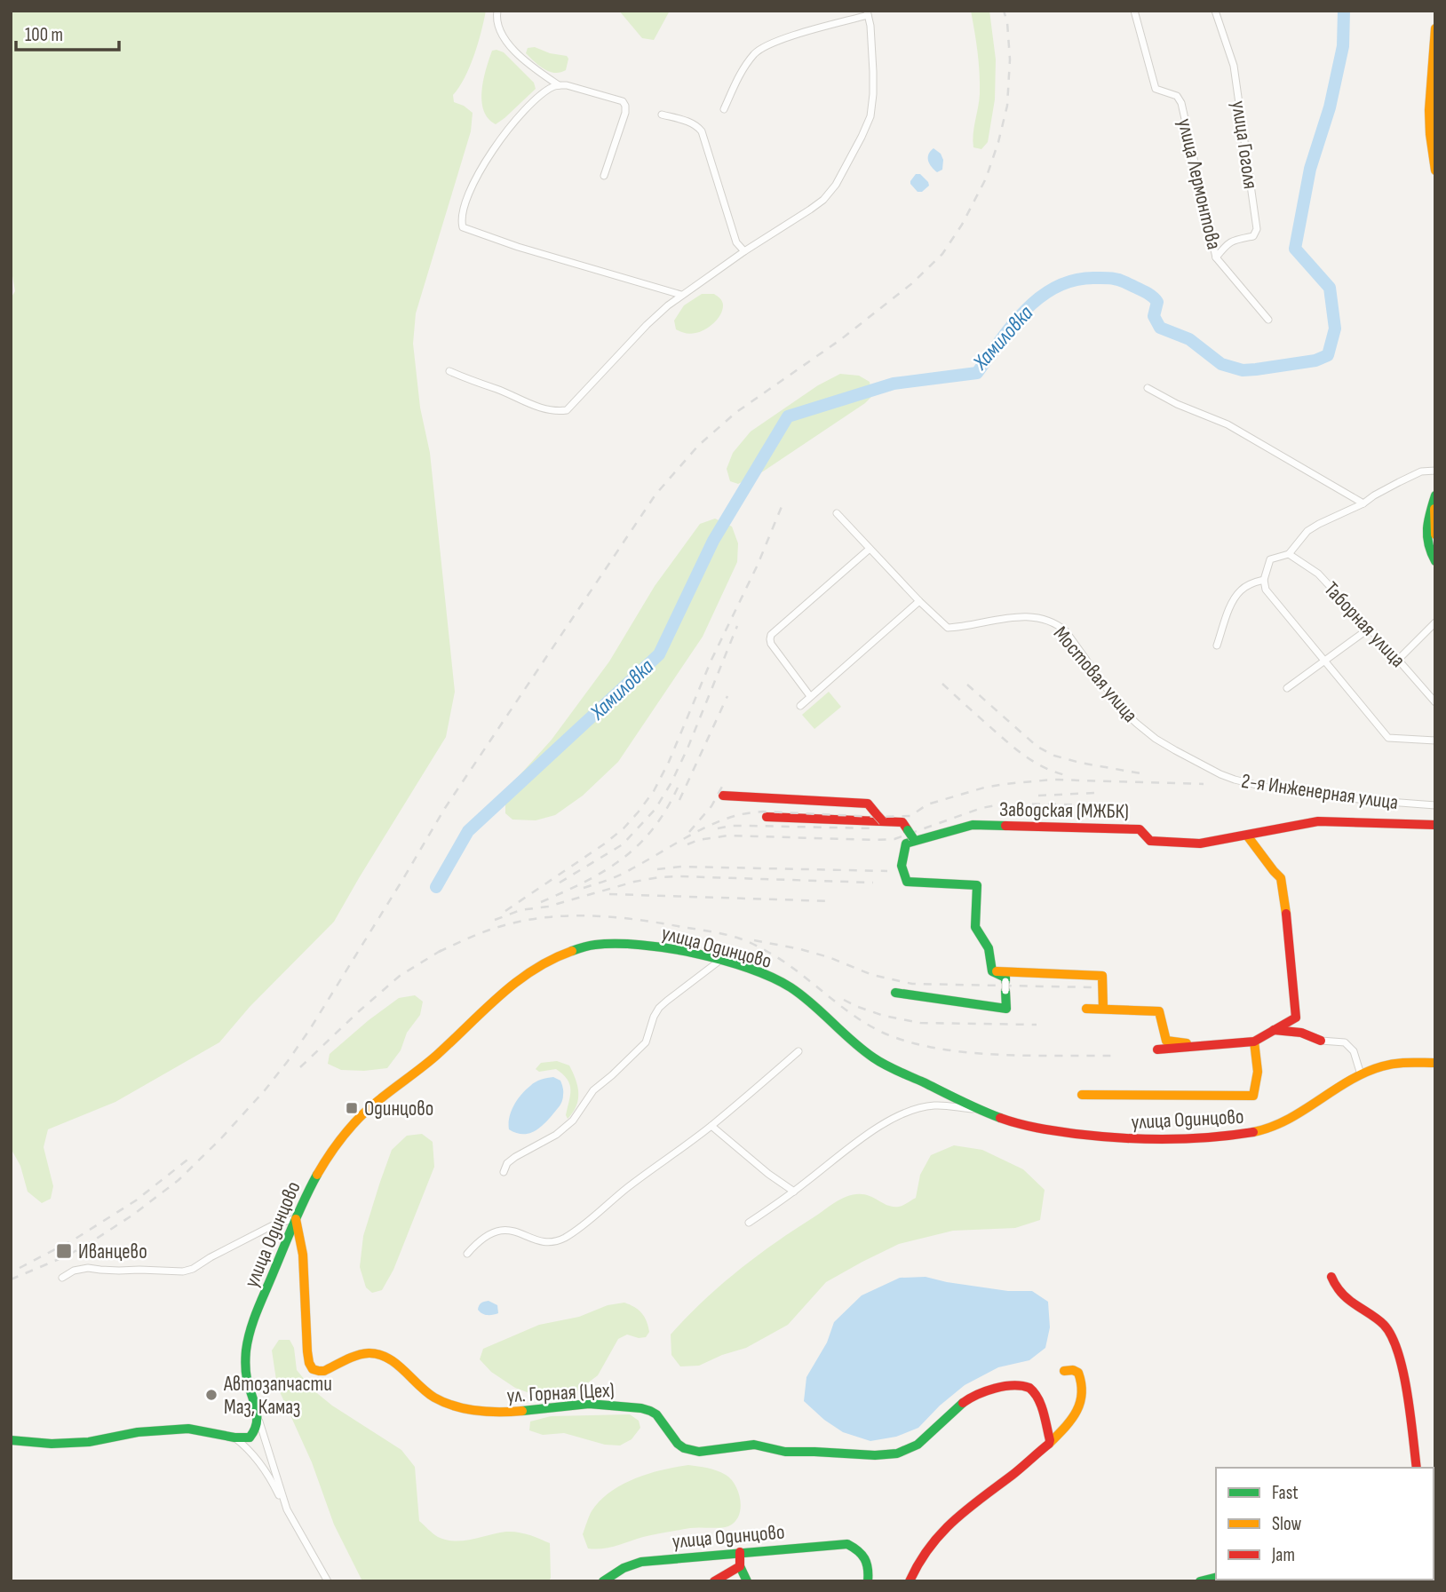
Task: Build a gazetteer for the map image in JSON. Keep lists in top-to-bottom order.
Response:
{
  "streets": {
    "street": [
      "улица Гоголя",
      "улица Лермонтова",
      "Таборная улица",
      "Мостовая улица",
      "2-я Инженерная улица",
      "Заводская (МЖБК)",
      "улица Одинцово",
      "ул. Горная (Цех)"
    ]
  },
  "crossings": [
    ["улица Гоголя", "улица Лермонтова"],
    ["Мостовая улица", "2-я Инженерная улица"],
    ["улица Одинцово", "ул. Горная (Цех)"]
  ],
  "water": ["Хамиловка"],
  "places": {
    "transit": ["Одинцово", "Иванцево"],
    "other": ["Автозапчасти Маз, Камаз"]
  },
  "legend": ["Fast", "Slow", "Jam"],
  "scale_bar": "100 m"
}
